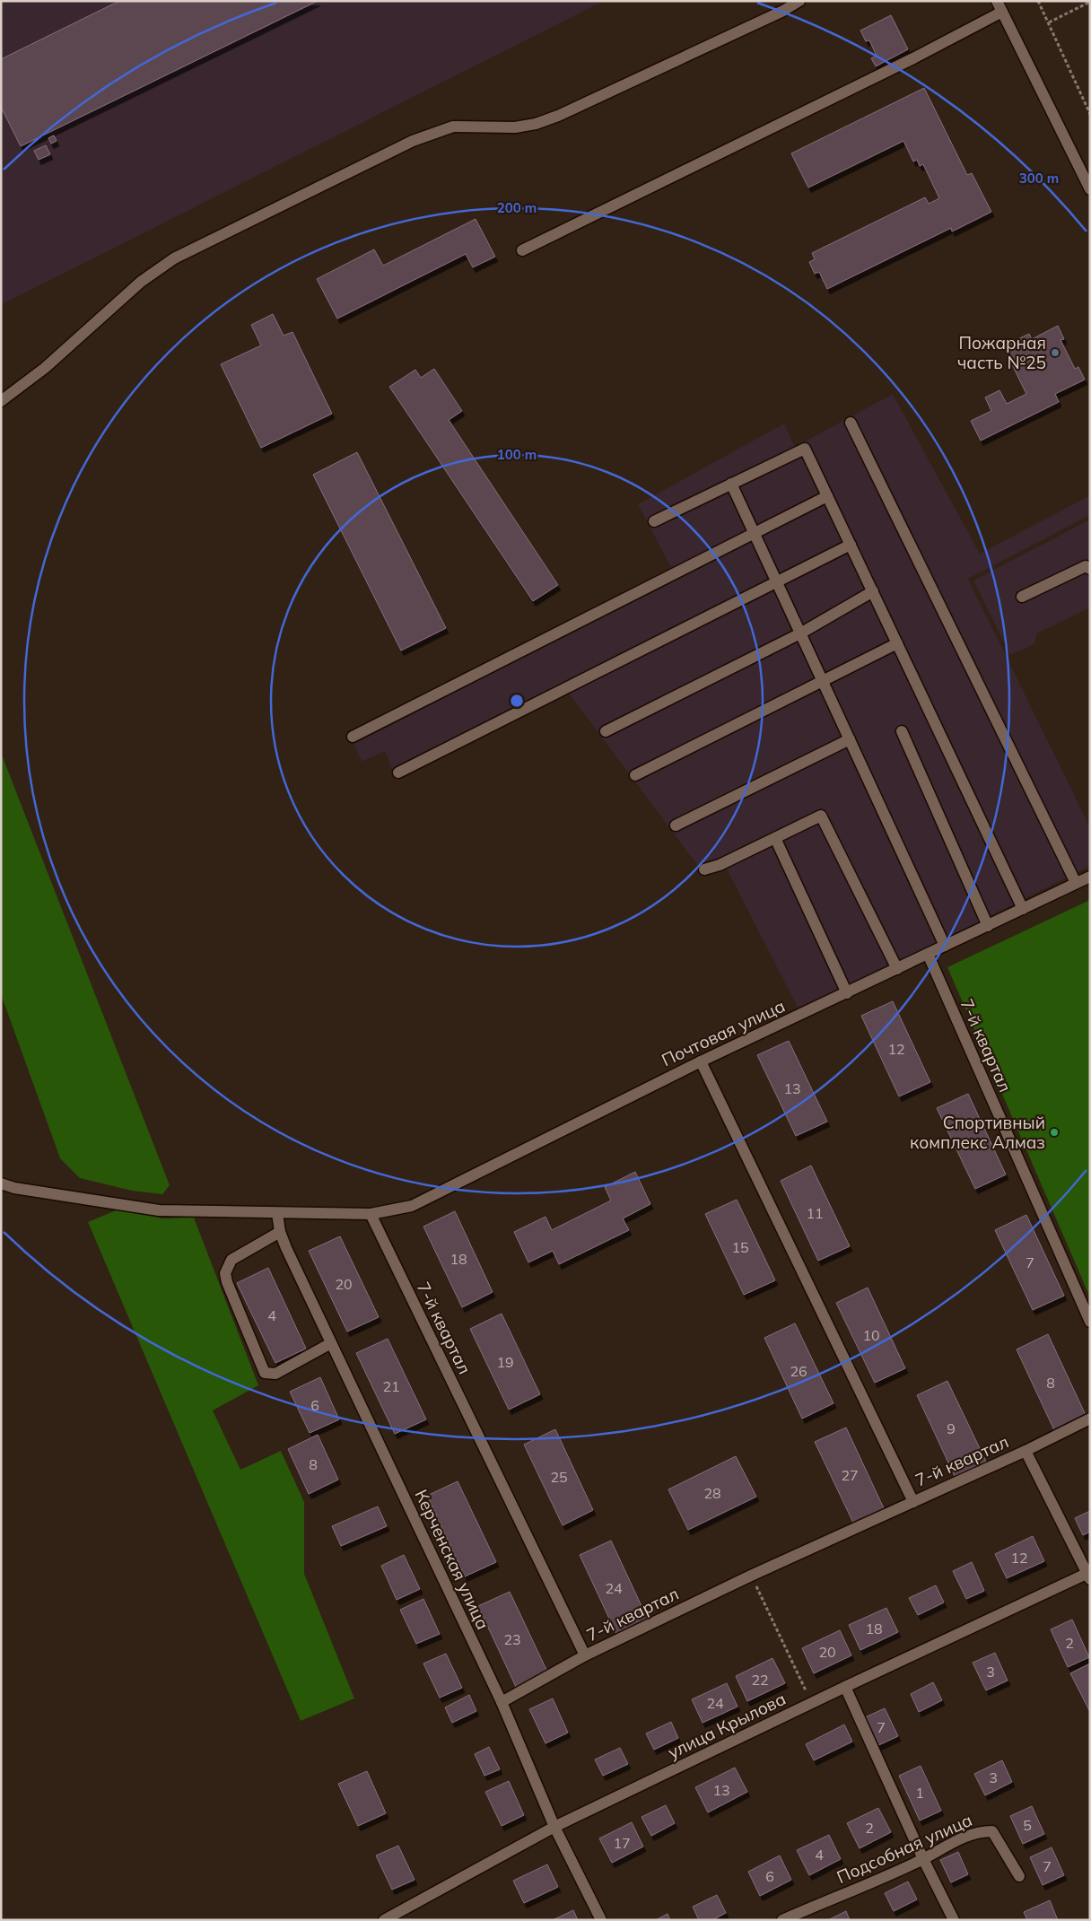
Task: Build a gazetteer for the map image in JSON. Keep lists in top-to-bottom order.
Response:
{
  "streets": {
    "street": [
      "Почтовая улица",
      "7-й квартал",
      "Керченская улица",
      "улица Крылова",
      "Подсобная улица"
    ]
  },
  "crossings": [
    ["Почтовая улица", "7-й квартал"],
    ["Почтовая улица", "Керченская улица"],
    ["Керченская улица", "улица Крылова"]
  ],
  "places": ["Пожарная часть №25", "Спортивный комплекс Алмаз"],
  "house_numbers": [
    "12",
    "13",
    "11",
    "15",
    "18",
    "7",
    "20",
    "4",
    "10",
    "19",
    "26",
    "8",
    "21",
    "6",
    "9",
    "8",
    "27",
    "25",
    "28",
    "12",
    "24",
    "18",
    "23",
    "2",
    "20",
    "3",
    "22",
    "24",
    "7",
    "3",
    "13",
    "1",
    "5",
    "2",
    "17",
    "4",
    "7",
    "6"
  ],
  "rings": ["300 m", "200 m", "100 m"]
}
